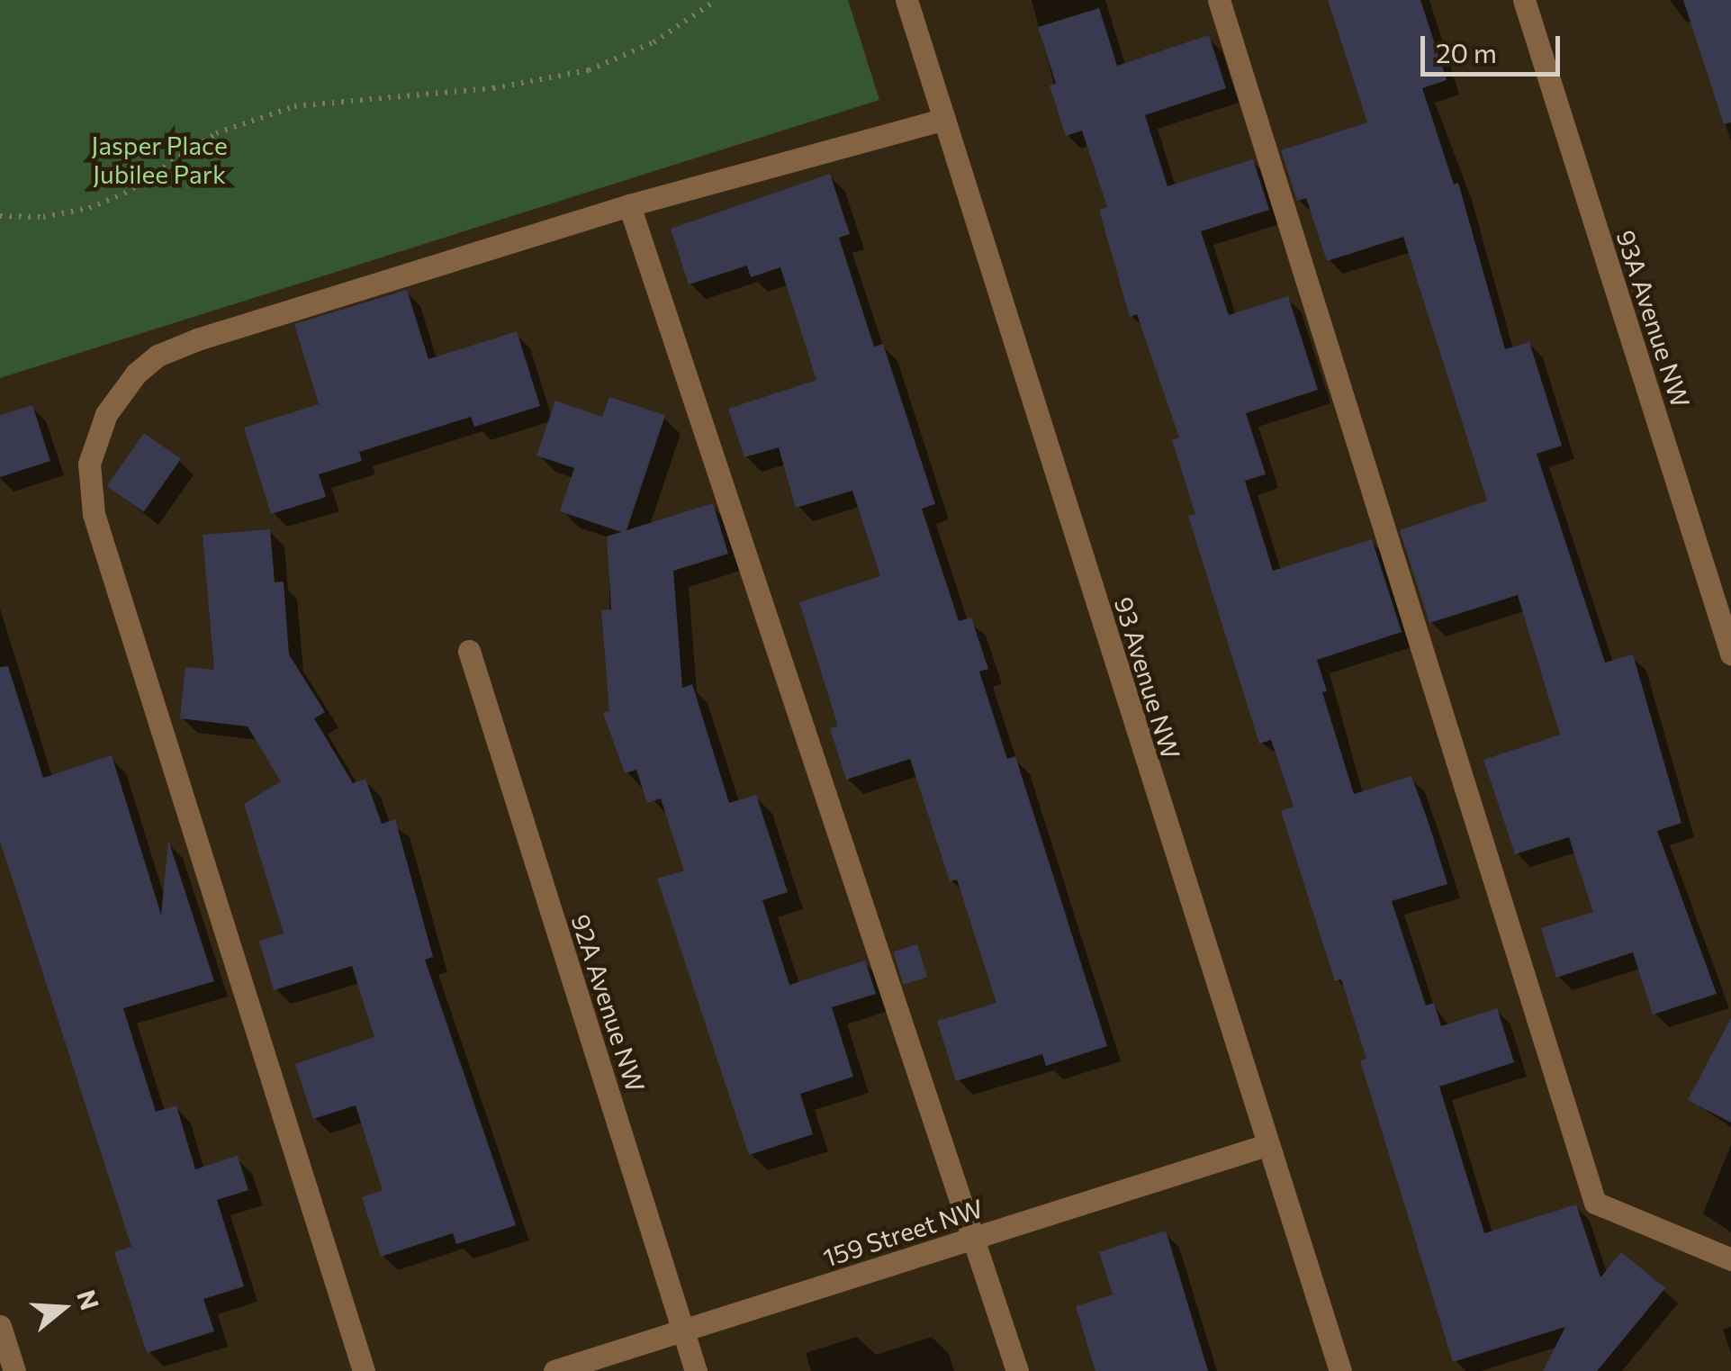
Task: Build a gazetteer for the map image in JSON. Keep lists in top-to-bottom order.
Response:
{
  "streets": {
    "street": [
      "93A Avenue NW",
      "93 Avenue NW",
      "92A Avenue NW",
      "159 Street NW"
    ]
  },
  "crossings": [
    ["93 Avenue NW", "159 Street NW"],
    ["92A Avenue NW", "159 Street NW"]
  ],
  "parks": ["Jasper Place Jubilee Park"],
  "scale_bar": "20 m",
  "north": "right"
}
